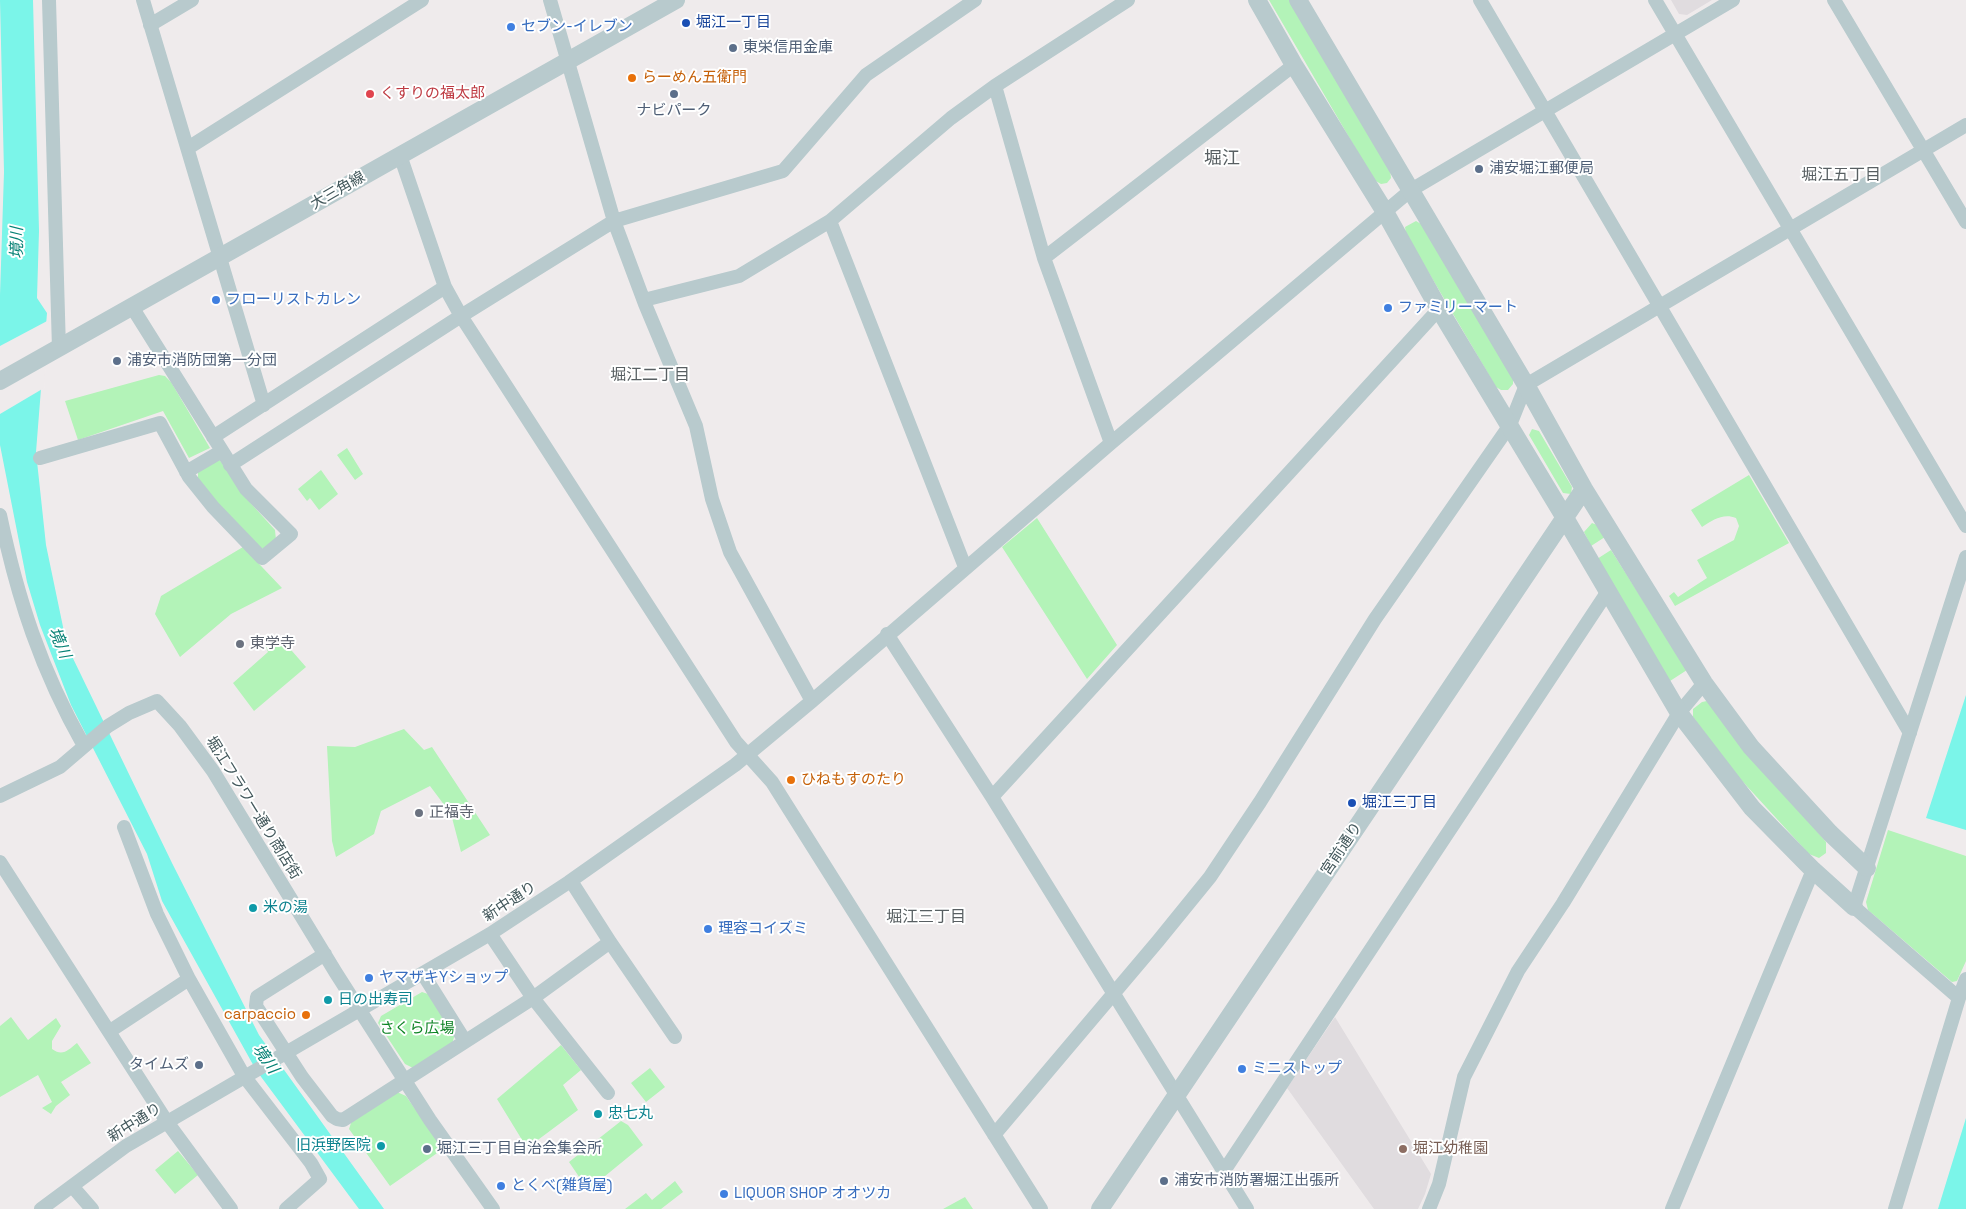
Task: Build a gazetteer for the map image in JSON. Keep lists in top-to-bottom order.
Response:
{
  "streets": {
    "street": [
      "大三角線",
      "堀江フラワー通り商店街",
      "宮前通り",
      "新中通り"
    ]
  },
  "crossings": [
    ["堀江フラワー通り商店街", "新中通り"]
  ],
  "districts": [
    "堀江",
    "堀江五丁目",
    "堀江二丁目",
    "堀江三丁目"
  ],
  "water": ["境川"],
  "parks": ["さくら広場"],
  "places": [
    "堀江一丁目",
    "セブン-イレブン",
    "東栄信用金庫",
    "らーめん五衛門",
    "くすりの福太郎",
    "ナビパーク",
    "浦安堀江郵便局",
    "フローリストカレン",
    "ファミリーマート",
    "浦安市消防団第一分団",
    "東学寺",
    "ひねもすのたり",
    "堀江三丁目",
    "正福寺",
    "米の湯",
    "理容コイズミ",
    "ヤマザキYショップ",
    "日の出寿司",
    "carpaccio",
    "タイムズ",
    "ミニストップ",
    "忠七丸",
    "旧浜野医院",
    "堀江三丁目自治会集会所",
    "堀江幼稚園",
    "浦安市消防署堀江出張所",
    "とくべ(雑貨屋)",
    "LIQUOR SHOP オオツカ"
  ]
}
